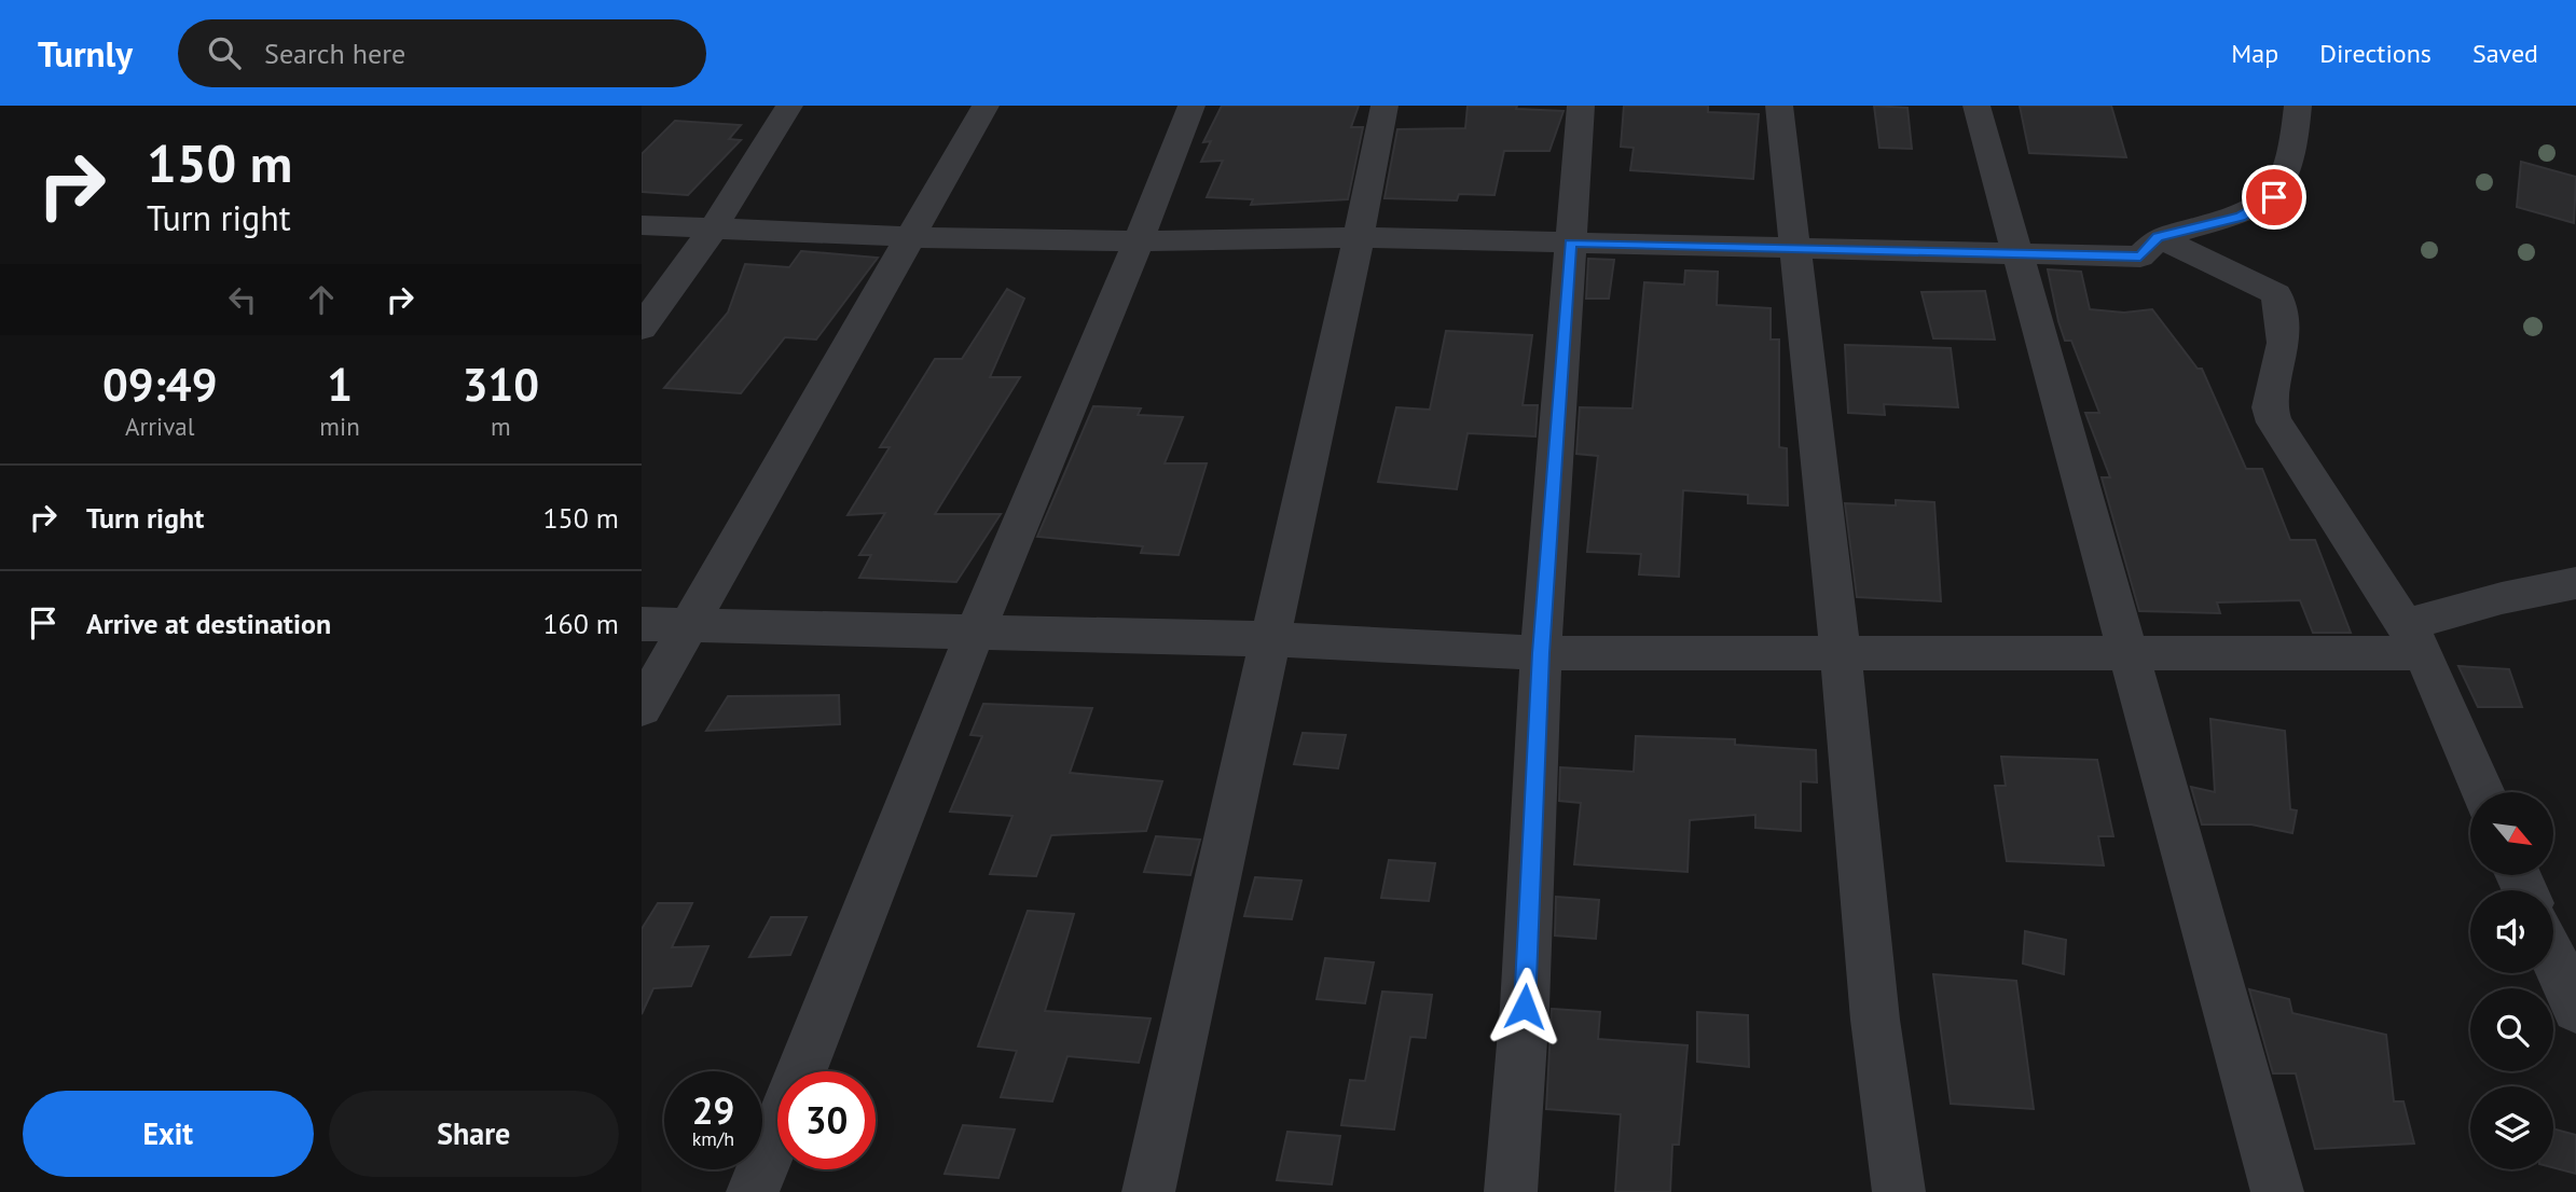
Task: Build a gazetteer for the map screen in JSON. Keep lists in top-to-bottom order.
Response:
{
  "north": "bottom right",
  "page": {
    "header": "Turnly",
    "search": "Search here",
    "nav": ["Map", "Directions", "Saved"],
    "turn": ["150 m", "Turn right"],
    "eta": [
      "09:49",
      "Arrival",
      "1",
      "min",
      "310",
      "m"
    ],
    "list": [
      {
        "name": "Turn right",
        "value": "150 m"
      },
      {
        "name": "Arrive at destination",
        "value": "160 m"
      }
    ],
    "speed": "29 km/h",
    "limit": "30",
    "buttons": ["Exit", "Share"]
  }
}
